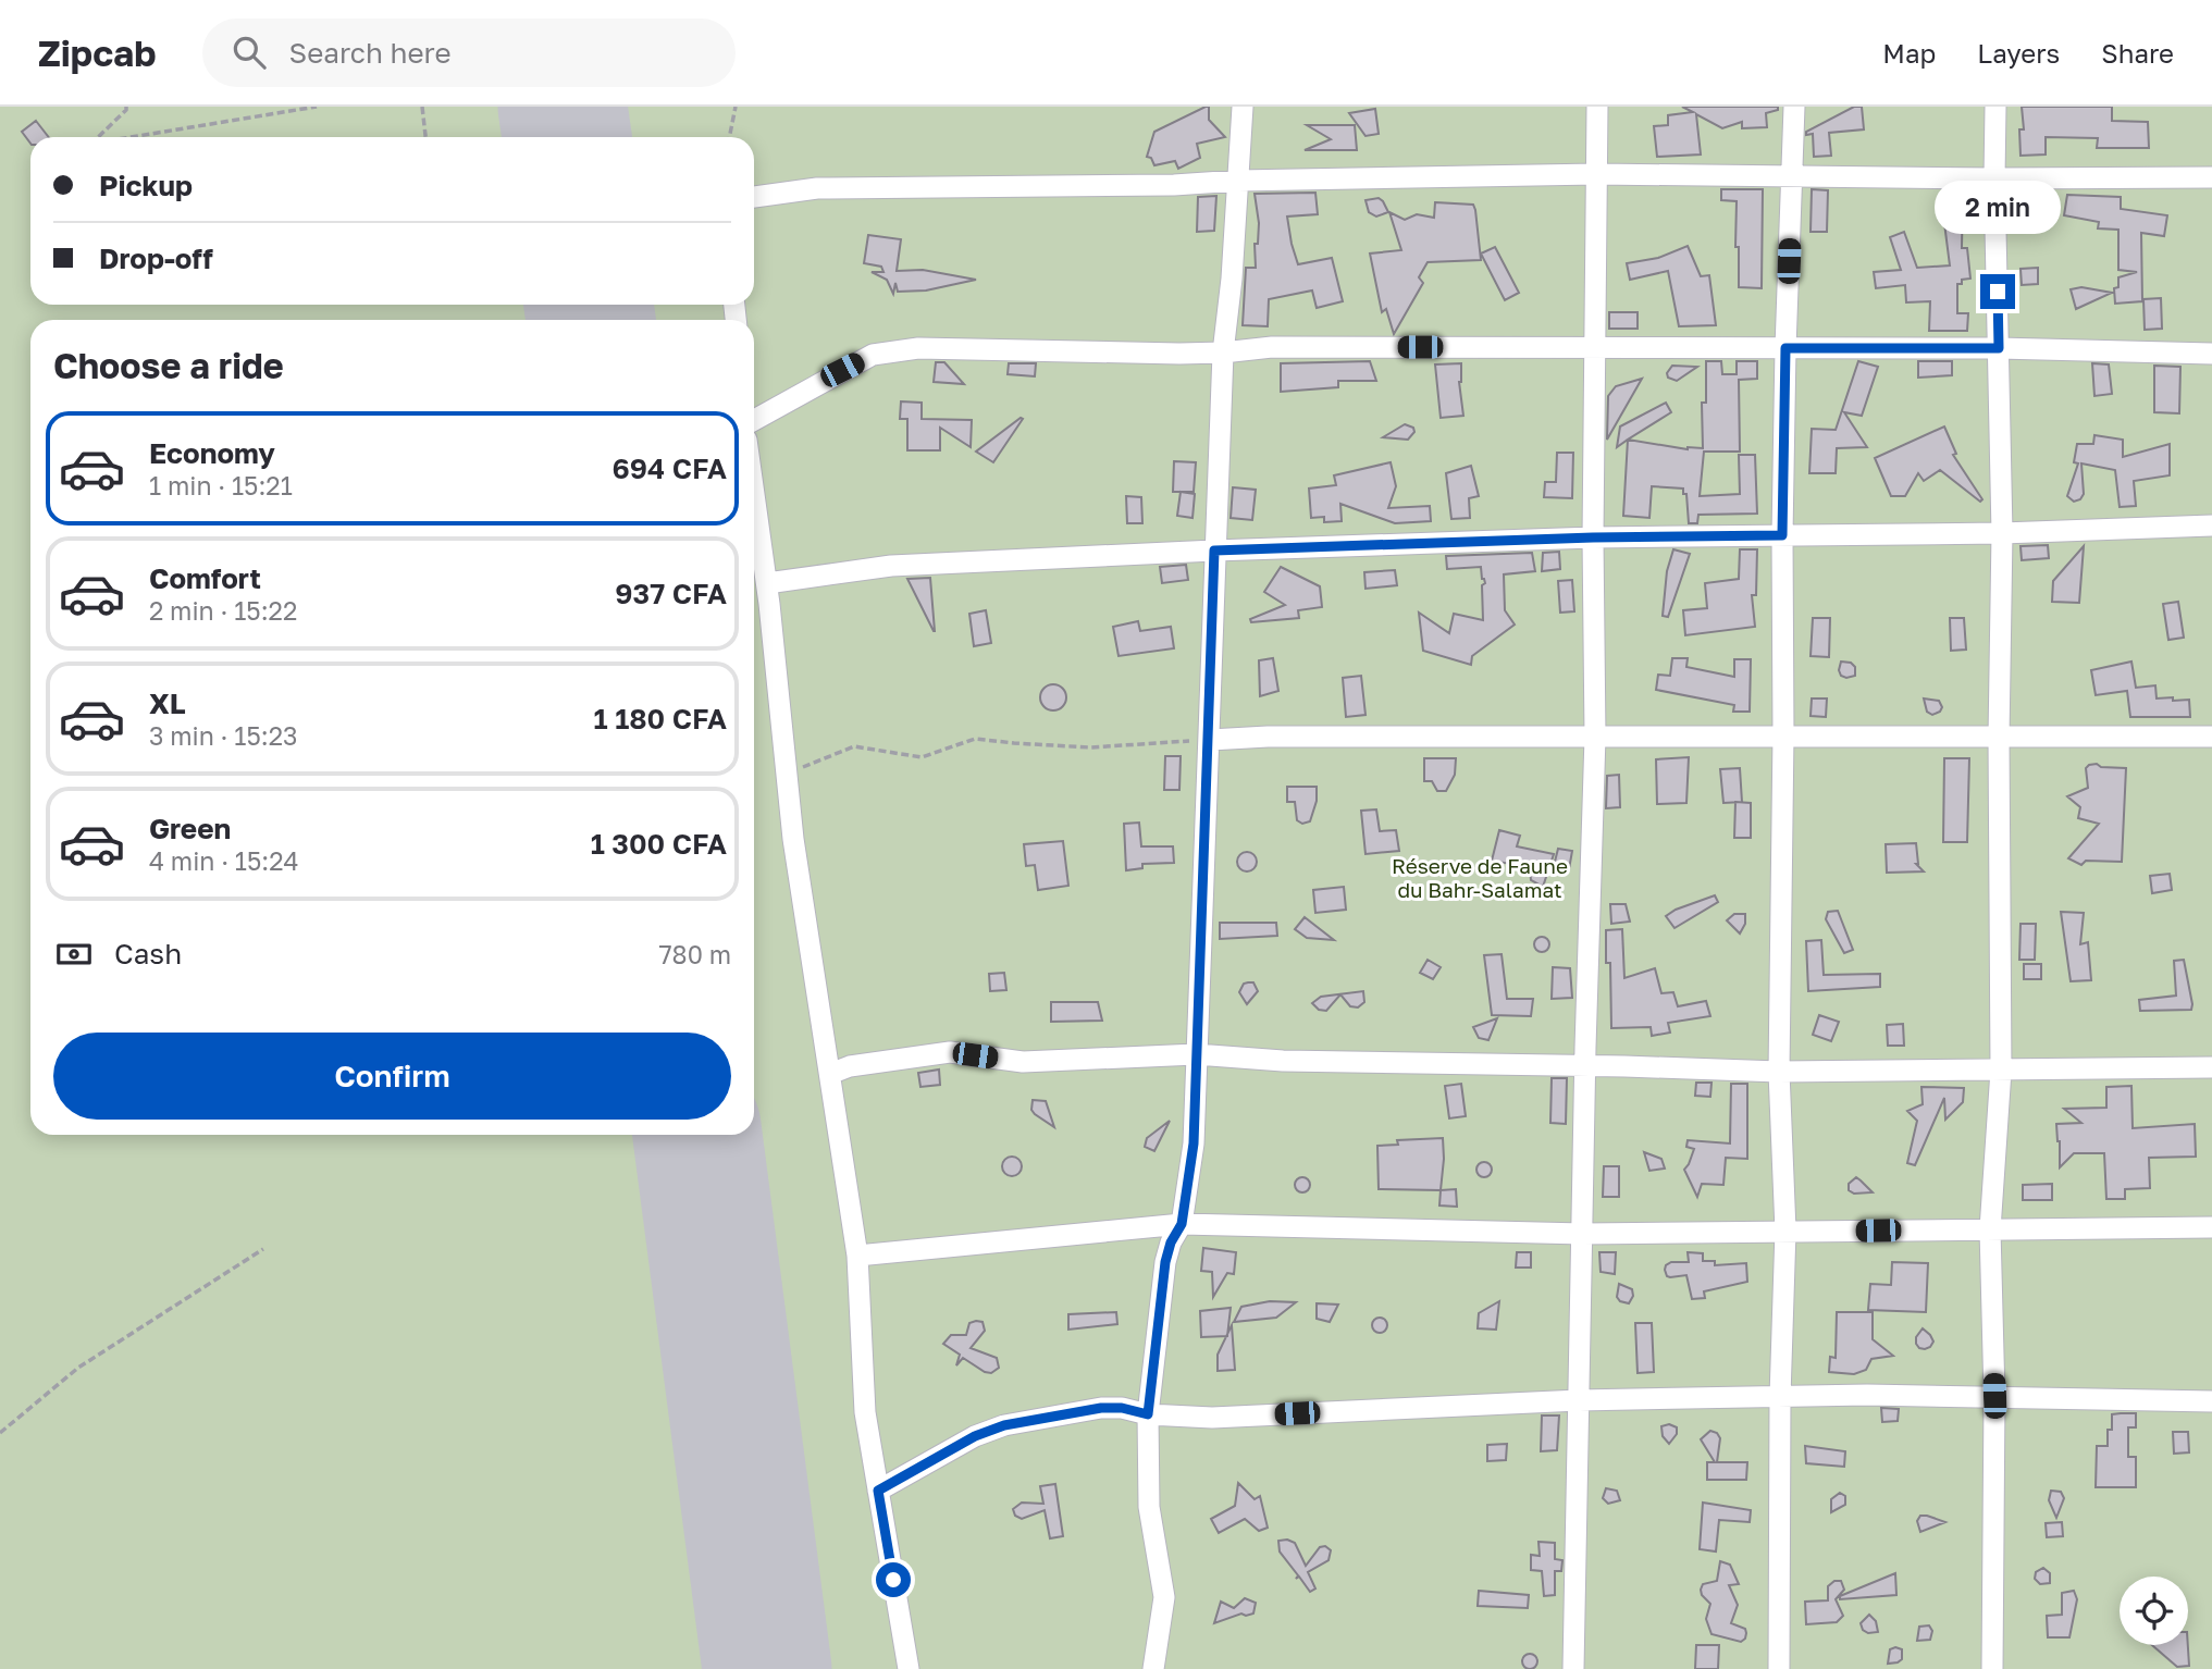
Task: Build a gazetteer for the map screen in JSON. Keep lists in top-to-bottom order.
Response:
{
  "parks": ["Réserve de Faune du Bahr-Salamat"],
  "page": {
    "header": "Zipcab",
    "search": "Search here",
    "nav": ["Map", "Layers", "Share"],
    "banner": ["Pickup", "Drop-off"],
    "bubble": "2 min",
    "heading": "Choose a ride",
    "list": [
      {
        "name": "Economy",
        "note": "1 min · 15:21",
        "value": "694 CFA"
      },
      {
        "name": "Comfort",
        "note": "2 min · 15:22",
        "value": "937 CFA"
      },
      {
        "name": "XL",
        "note": "3 min · 15:23",
        "value": "1 180 CFA"
      },
      {
        "name": "Green",
        "note": "4 min · 15:24",
        "value": "1 300 CFA"
      }
    ],
    "pay": ["Cash", "780 m"],
    "buttons": "Confirm"
  }
}
